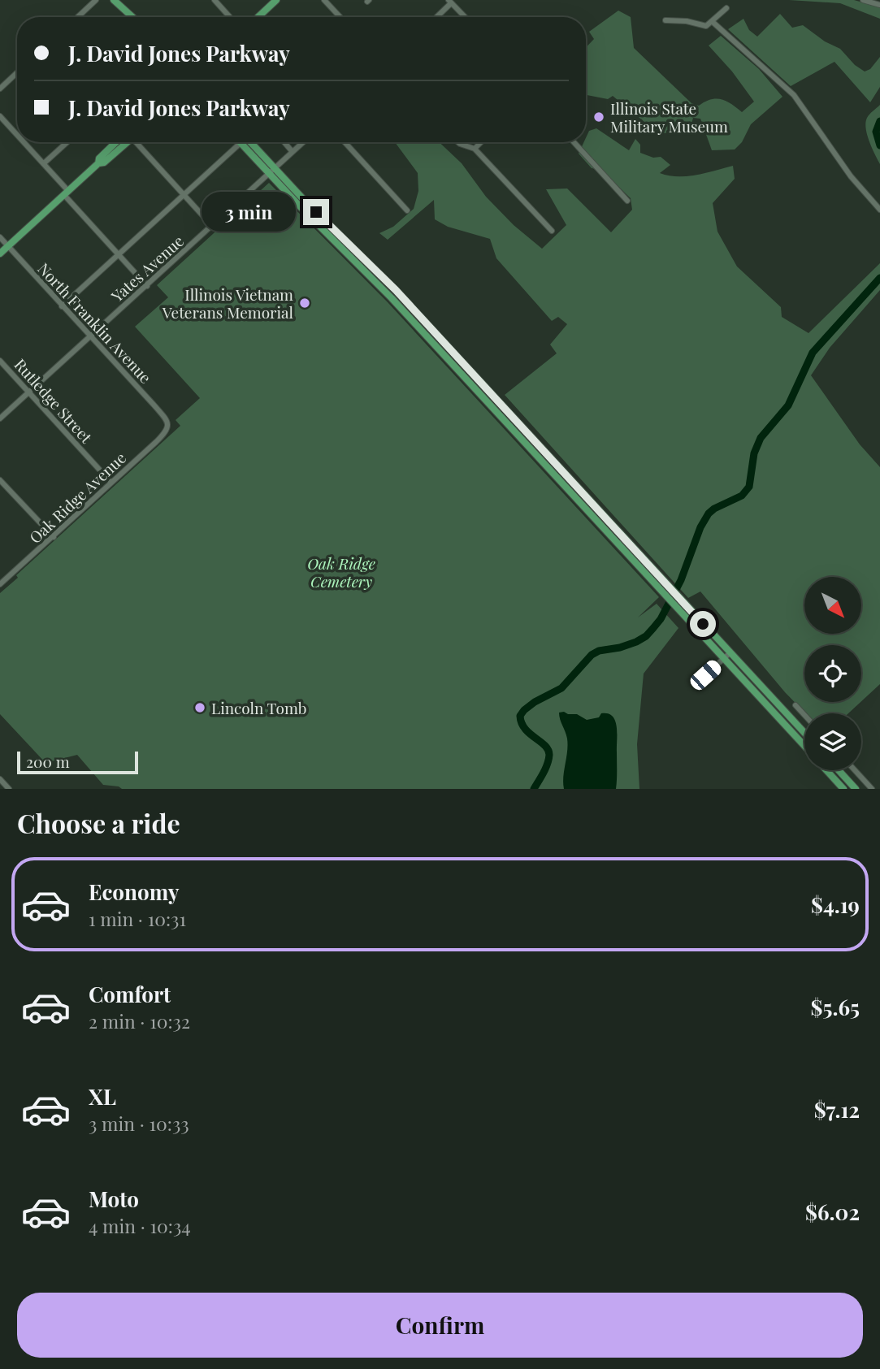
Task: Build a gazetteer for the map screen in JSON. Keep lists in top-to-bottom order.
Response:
{
  "streets": {
    "street": [
      "Yates Avenue",
      "North Franklin Avenue",
      "Rutledge Street",
      "Oak Ridge Avenue"
    ]
  },
  "crossings": [
    ["Yates Avenue", "North Franklin Avenue"],
    ["Yates Avenue", "Rutledge Street"],
    ["North Franklin Avenue", "Oak Ridge Avenue"],
    ["Rutledge Street", "Oak Ridge Avenue"]
  ],
  "parks": ["Oak Ridge Cemetery"],
  "places": ["Illinois State Military Museum", "Illinois Vietnam Veterans Memorial", "Lincoln Tomb"],
  "scale_bar": "200 m",
  "north": "bottom right",
  "page": {
    "banner": ["J. David Jones Parkway", "J. David Jones Parkway"],
    "bubble": "3 min",
    "scale": "200 m",
    "heading": "Choose a ride",
    "list": [
      {
        "name": "Economy",
        "note": "1 min · 10:31",
        "value": "$4.19"
      },
      {
        "name": "Comfort",
        "note": "2 min · 10:32",
        "value": "$5.65"
      },
      {
        "name": "XL",
        "note": "3 min · 10:33",
        "value": "$7.12"
      },
      {
        "name": "Moto",
        "note": "4 min · 10:34",
        "value": "$6.02"
      }
    ],
    "buttons": "Confirm"
  }
}
